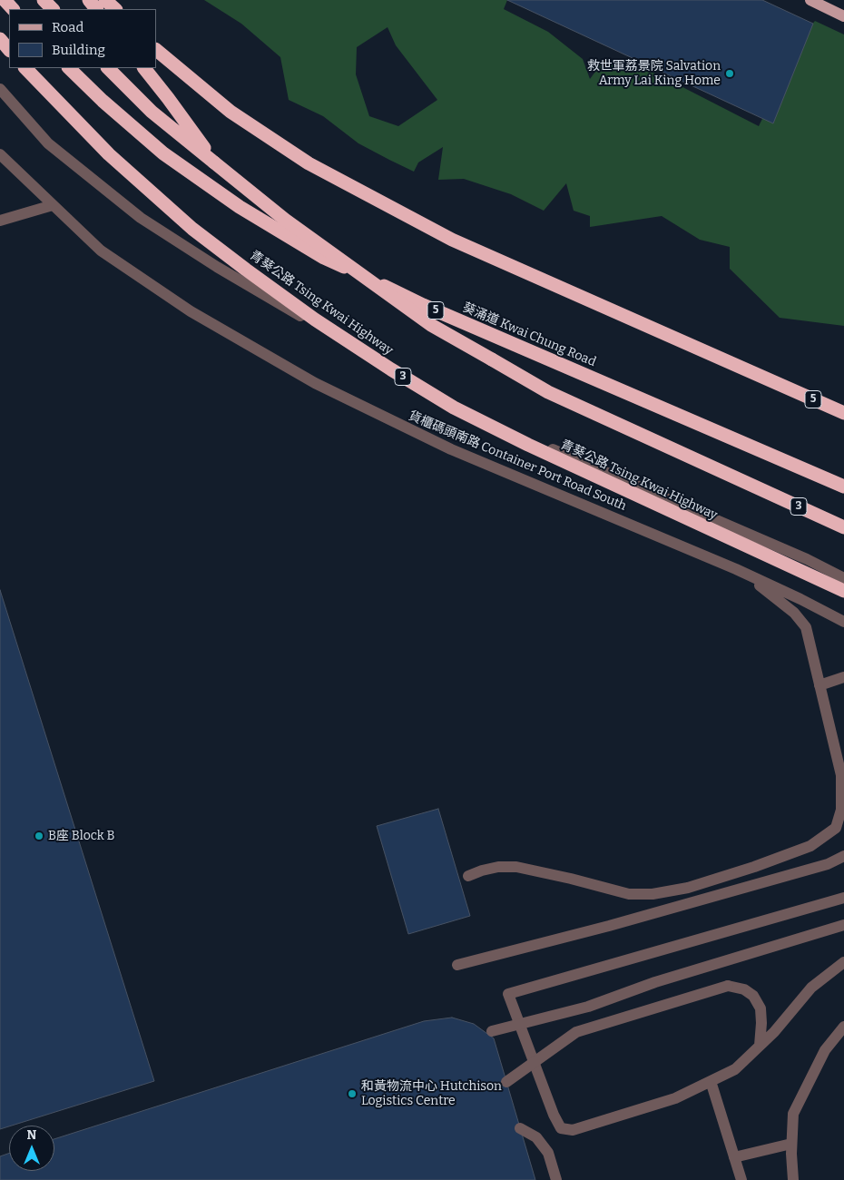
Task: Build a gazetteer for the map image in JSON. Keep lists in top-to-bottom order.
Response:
{
  "streets": {
    "highway": [
      "青葵公路 Tsing Kwai Highway",
      "5",
      "葵涌道 Kwai Chung Road",
      "3"
    ],
    "street": ["貨櫃碼頭南路 Container Port Road South"]
  },
  "places": ["救世軍荔景院 Salvation Army Lai King Home", "B座 Block B", "和黃物流中心 Hutchison Logistics Centre"],
  "legend": ["Road", "Building"],
  "north": "top"
}
